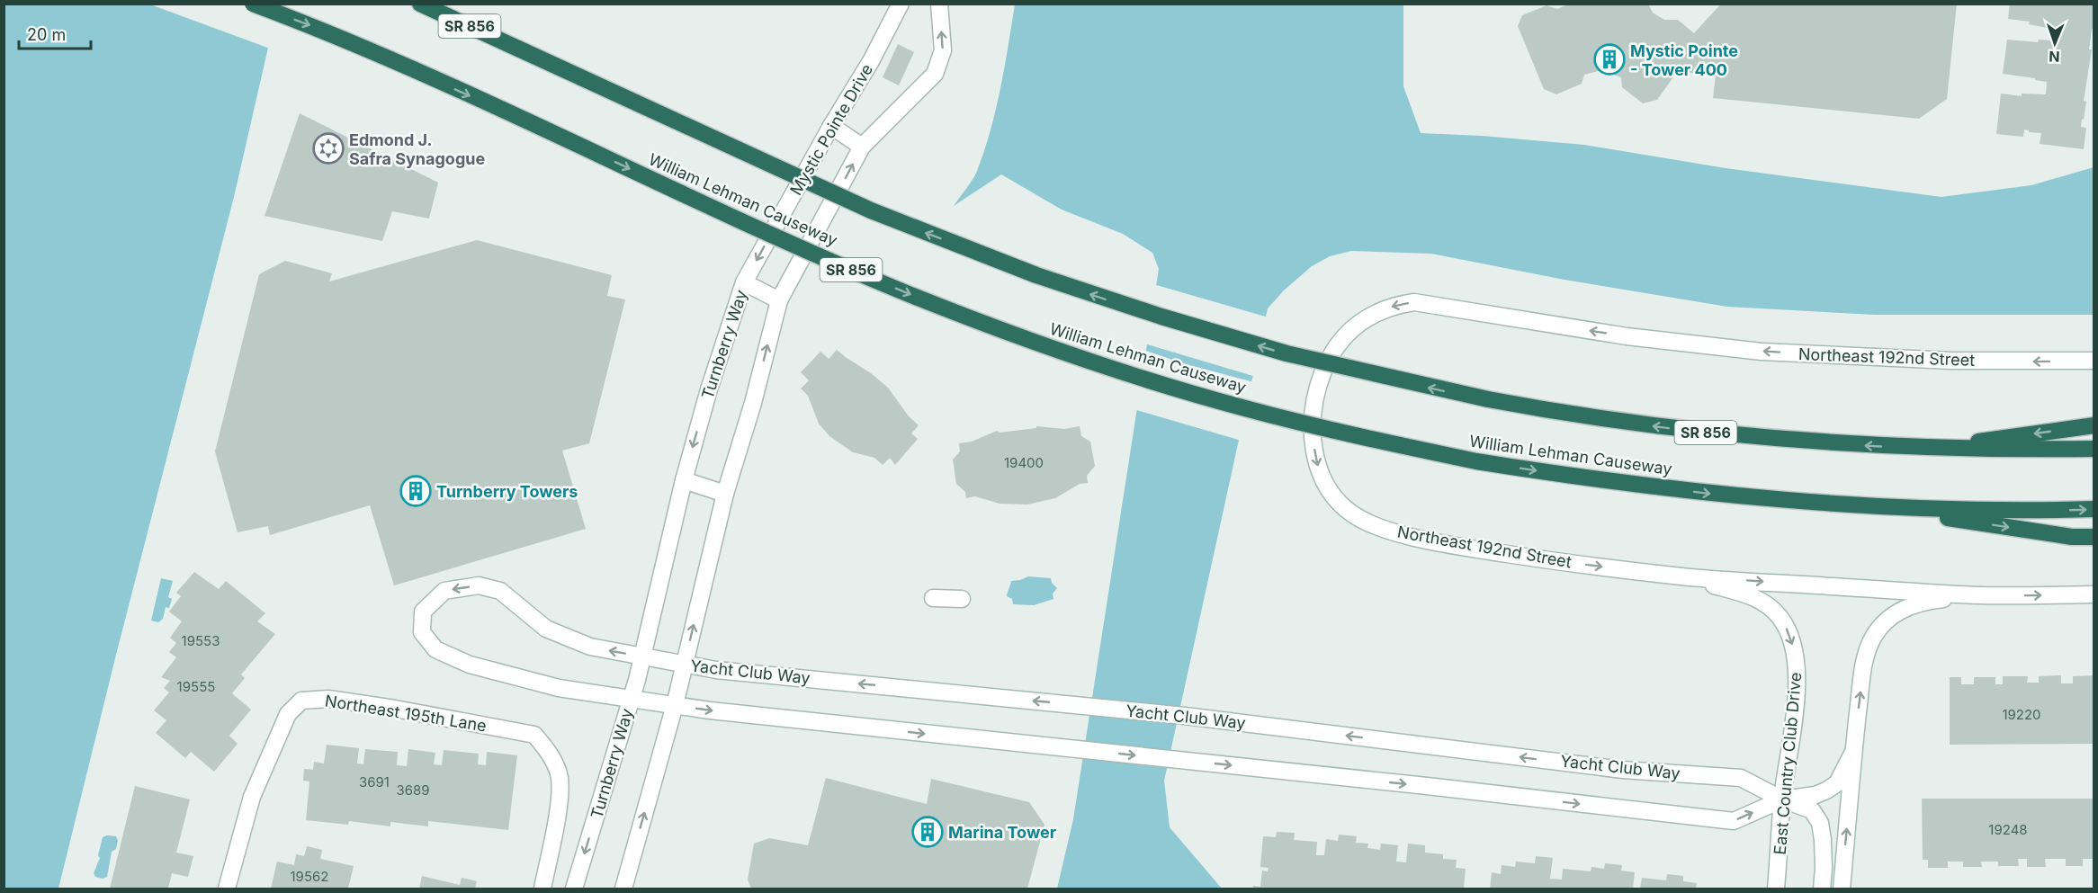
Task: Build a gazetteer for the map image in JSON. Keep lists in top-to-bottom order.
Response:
{
  "streets": {
    "highway": ["SR 856", "William Lehman Causeway"],
    "street": [
      "Mystic Pointe Drive",
      "Turnberry Way",
      "Northeast 192nd Street",
      "Yacht Club Way",
      "Northeast 195th Lane",
      "East Country Club Drive"
    ]
  },
  "crossings": [
    ["Mystic Pointe Drive", "Turnberry Way"],
    ["Turnberry Way", "Yacht Club Way"],
    ["Northeast 192nd Street", "East Country Club Drive"],
    ["Yacht Club Way", "East Country Club Drive"]
  ],
  "one_way": ["East Country Club Drive"],
  "places": {
    "building": ["Mystic Pointe - Tower 400", "Turnberry Towers", "Marina Tower"],
    "synagogue": ["Edmond J. Safra Synagogue"]
  },
  "house_numbers": [
    "19400",
    "19553",
    "19555",
    "19220",
    "3691",
    "3689",
    "19248",
    "19562"
  ],
  "scale_bar": "20 m",
  "north": "bottom"
}
